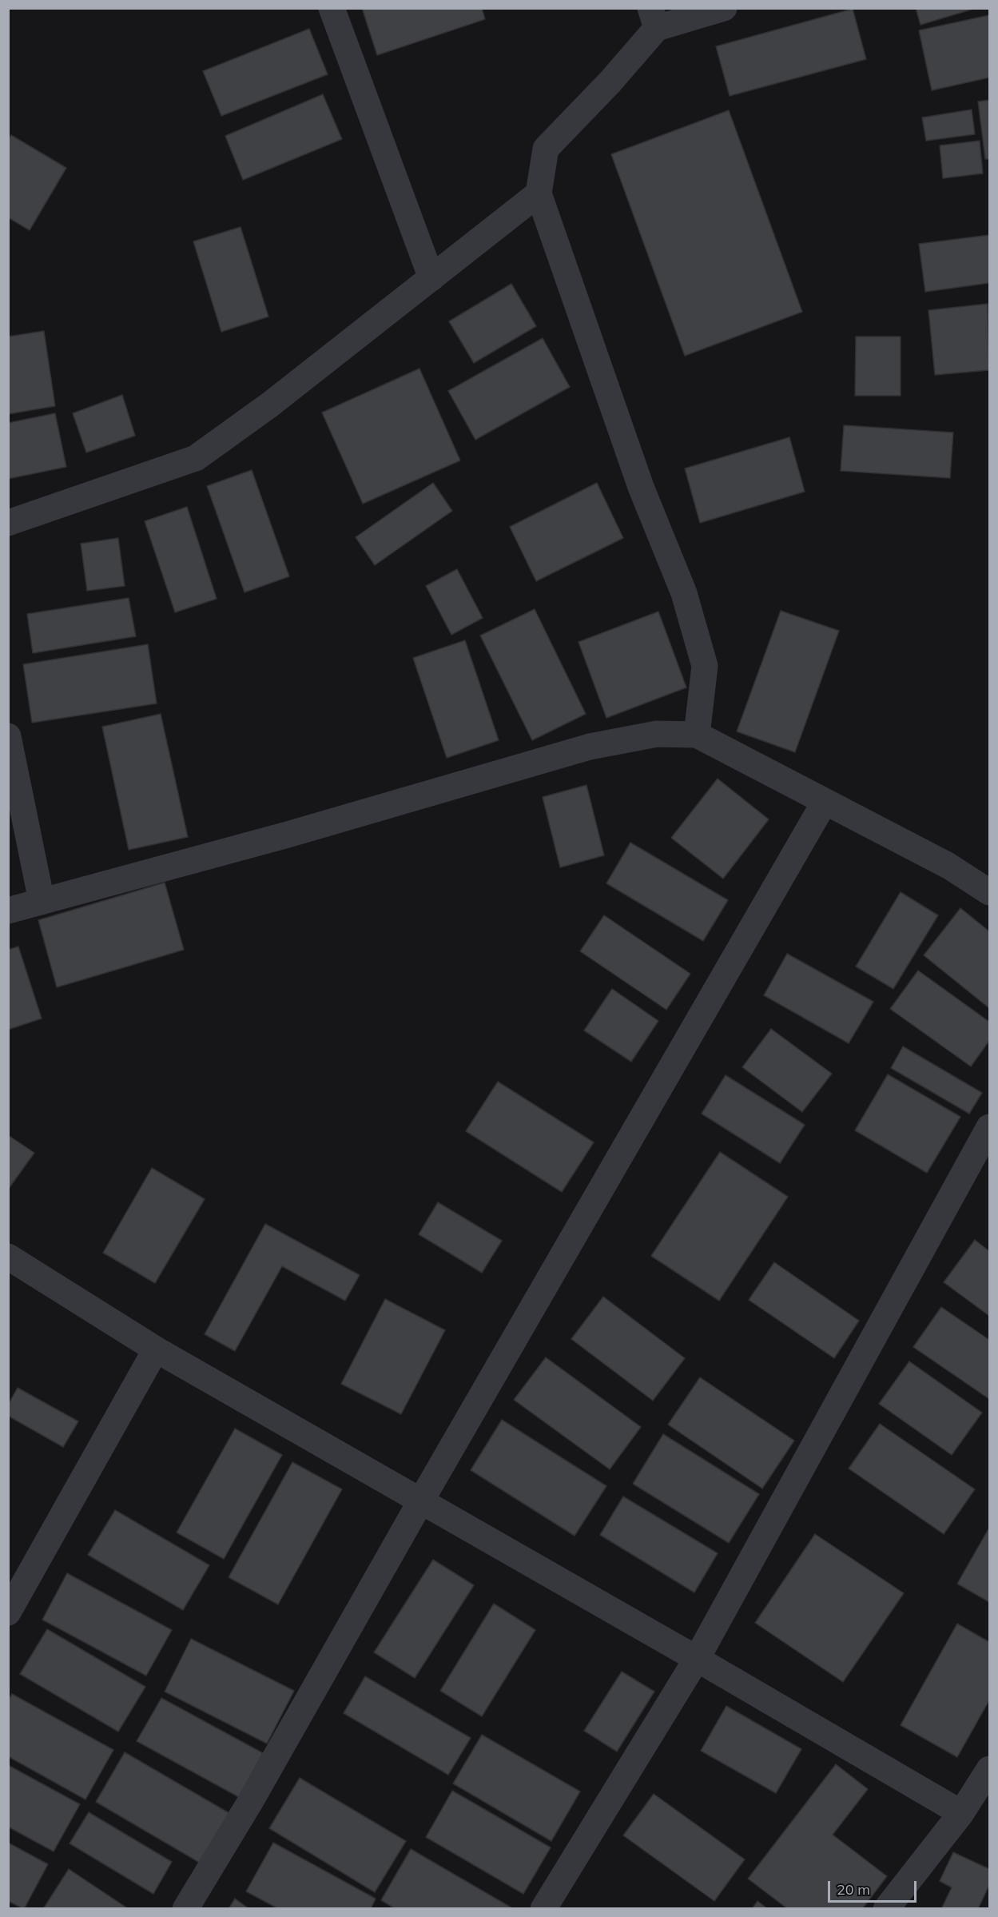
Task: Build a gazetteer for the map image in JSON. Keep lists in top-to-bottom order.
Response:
{
  "scale_bar": "20 m"
}
